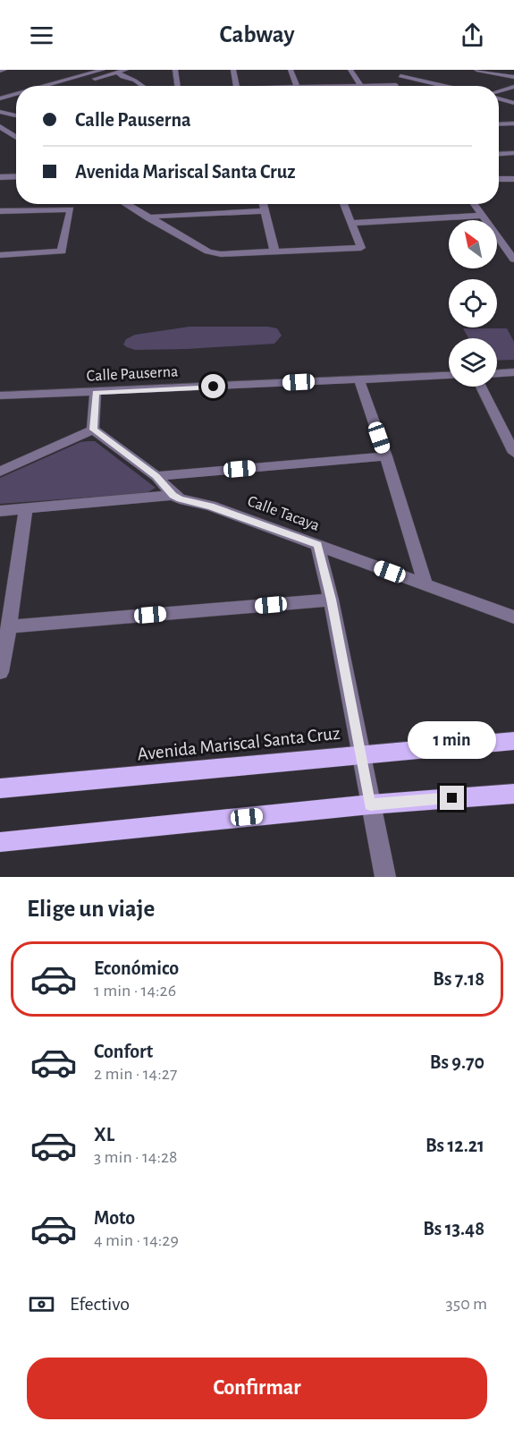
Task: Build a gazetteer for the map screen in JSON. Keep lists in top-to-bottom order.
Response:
{
  "streets": {
    "main road": ["Avenida Mariscal Santa Cruz"],
    "street": ["Calle Pauserna", "Calle Tacaya"]
  },
  "north": "top left",
  "page": {
    "header": "Cabway",
    "banner": ["Calle Pauserna", "Avenida Mariscal Santa Cruz"],
    "bubble": "1 min",
    "heading": "Elige un viaje",
    "list": [
      {
        "name": "Económico",
        "note": "1 min · 14:26",
        "value": "Bs 7.18"
      },
      {
        "name": "Confort",
        "note": "2 min · 14:27",
        "value": "Bs 9.70"
      },
      {
        "name": "XL",
        "note": "3 min · 14:28",
        "value": "Bs 12.21"
      },
      {
        "name": "Moto",
        "note": "4 min · 14:29",
        "value": "Bs 13.48"
      }
    ],
    "pay": ["Efectivo", "350 m"],
    "buttons": "Confirmar"
  }
}
